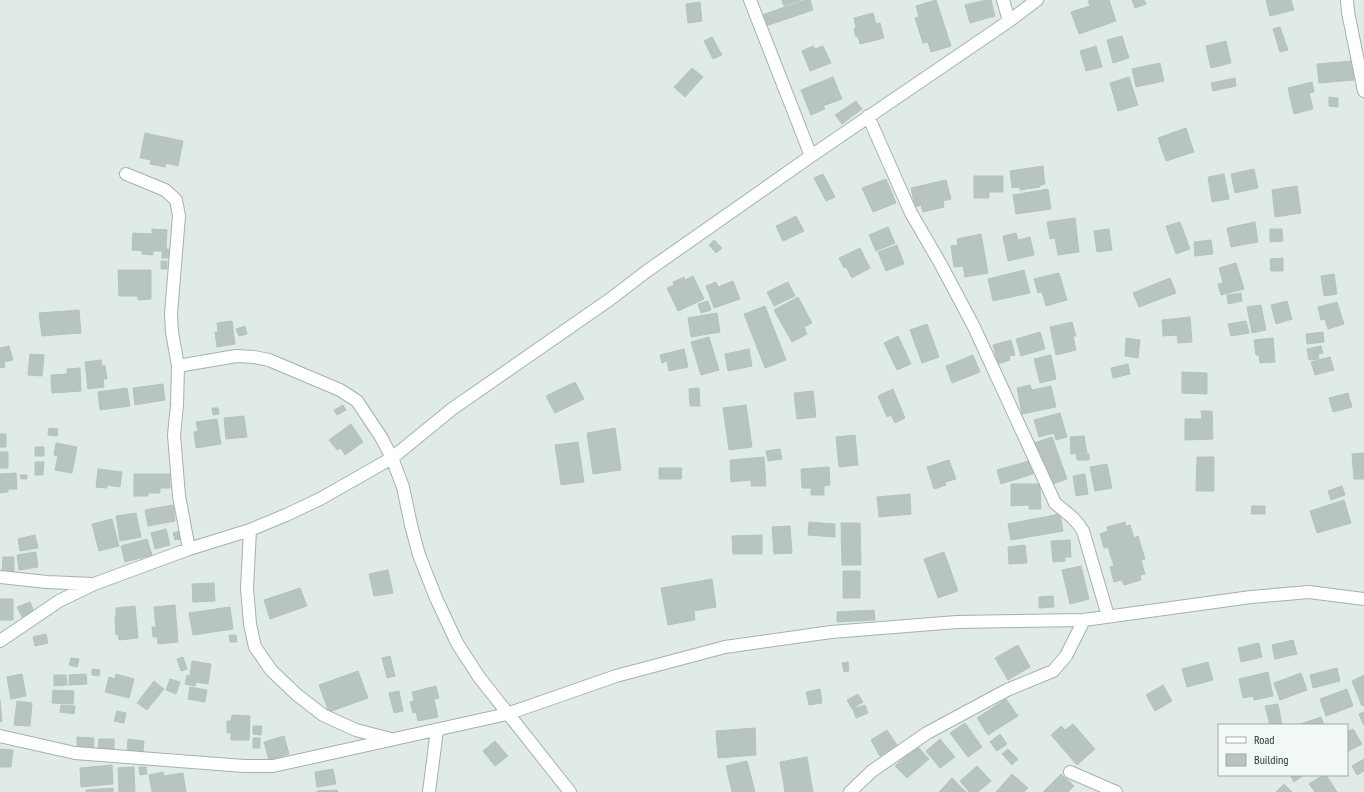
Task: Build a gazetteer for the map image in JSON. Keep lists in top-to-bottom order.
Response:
{
  "legend": ["Road", "Building"]
}
